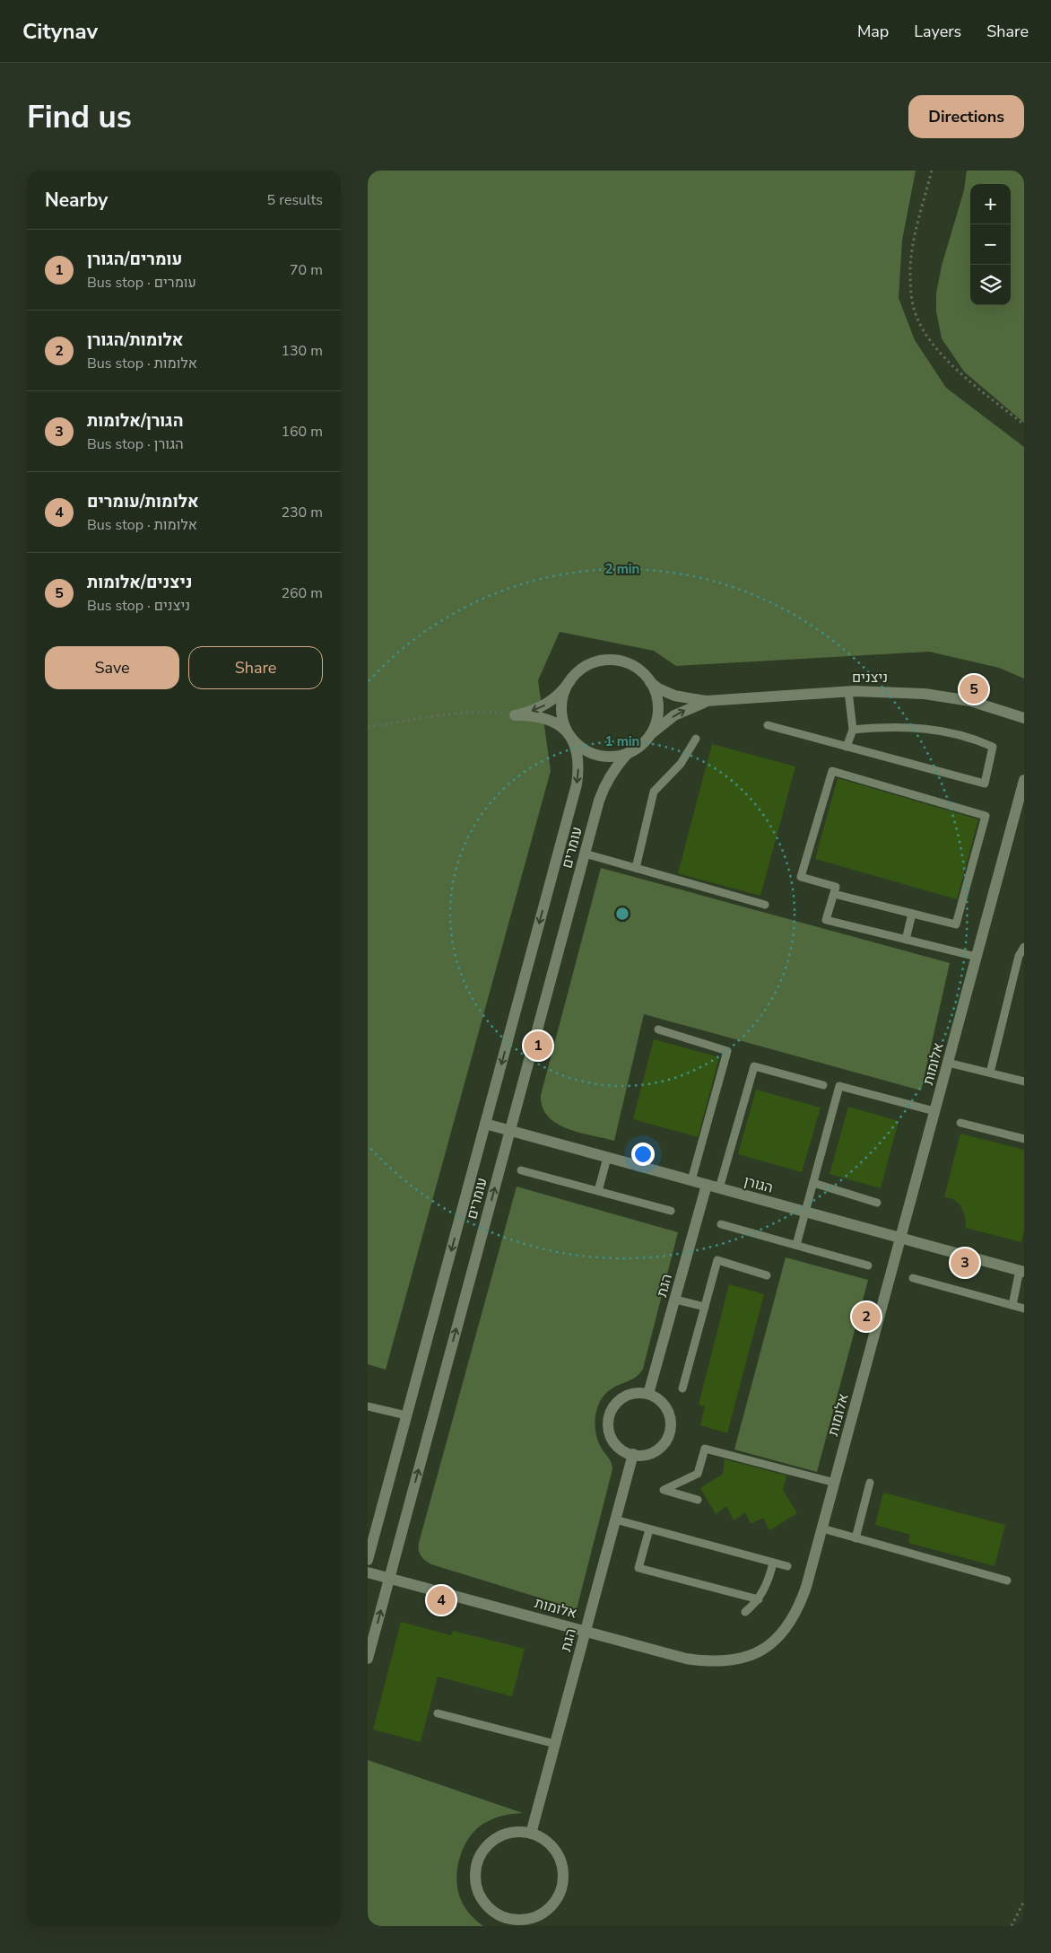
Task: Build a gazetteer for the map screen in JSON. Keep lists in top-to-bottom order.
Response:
{
  "streets": {
    "street": [
      "ניצנים",
      "עומרים",
      "אלומות",
      "הגורן",
      "הגת"
    ]
  },
  "crossings": [
    ["ניצנים", "עומרים"],
    ["עומרים", "אלומות"],
    ["עומרים", "הגורן"],
    ["אלומות", "הגורן"],
    ["אלומות", "הגת"],
    ["הגורן", "הגת"]
  ],
  "page": {
    "header": "Citynav",
    "nav": ["Map", "Layers", "Share"],
    "buttons": [
      "Directions",
      ["Save", "Share"]
    ],
    "title": "Find us",
    "heading": ["Nearby", "5 results"],
    "map_buttons": ["+", "−"],
    "list": [
      {
        "mark": "1",
        "name": "עומרים/הגורן",
        "note": "Bus stop · עומרים",
        "value": "70 m"
      },
      {
        "mark": "2",
        "name": "אלומות/הגורן",
        "note": "Bus stop · אלומות",
        "value": "130 m"
      },
      {
        "mark": "3",
        "name": "הגורן/אלומות",
        "note": "Bus stop · הגורן",
        "value": "160 m"
      },
      {
        "mark": "4",
        "name": "אלומות/עומרים",
        "note": "Bus stop · אלומות",
        "value": "230 m"
      },
      {
        "mark": "5",
        "name": "ניצנים/אלומות",
        "note": "Bus stop · ניצנים",
        "value": "260 m"
      }
    ],
    "pins": [
      "5",
      "1",
      "3",
      "2",
      "4"
    ]
  },
  "rings": ["2 min", "1 min"]
}
